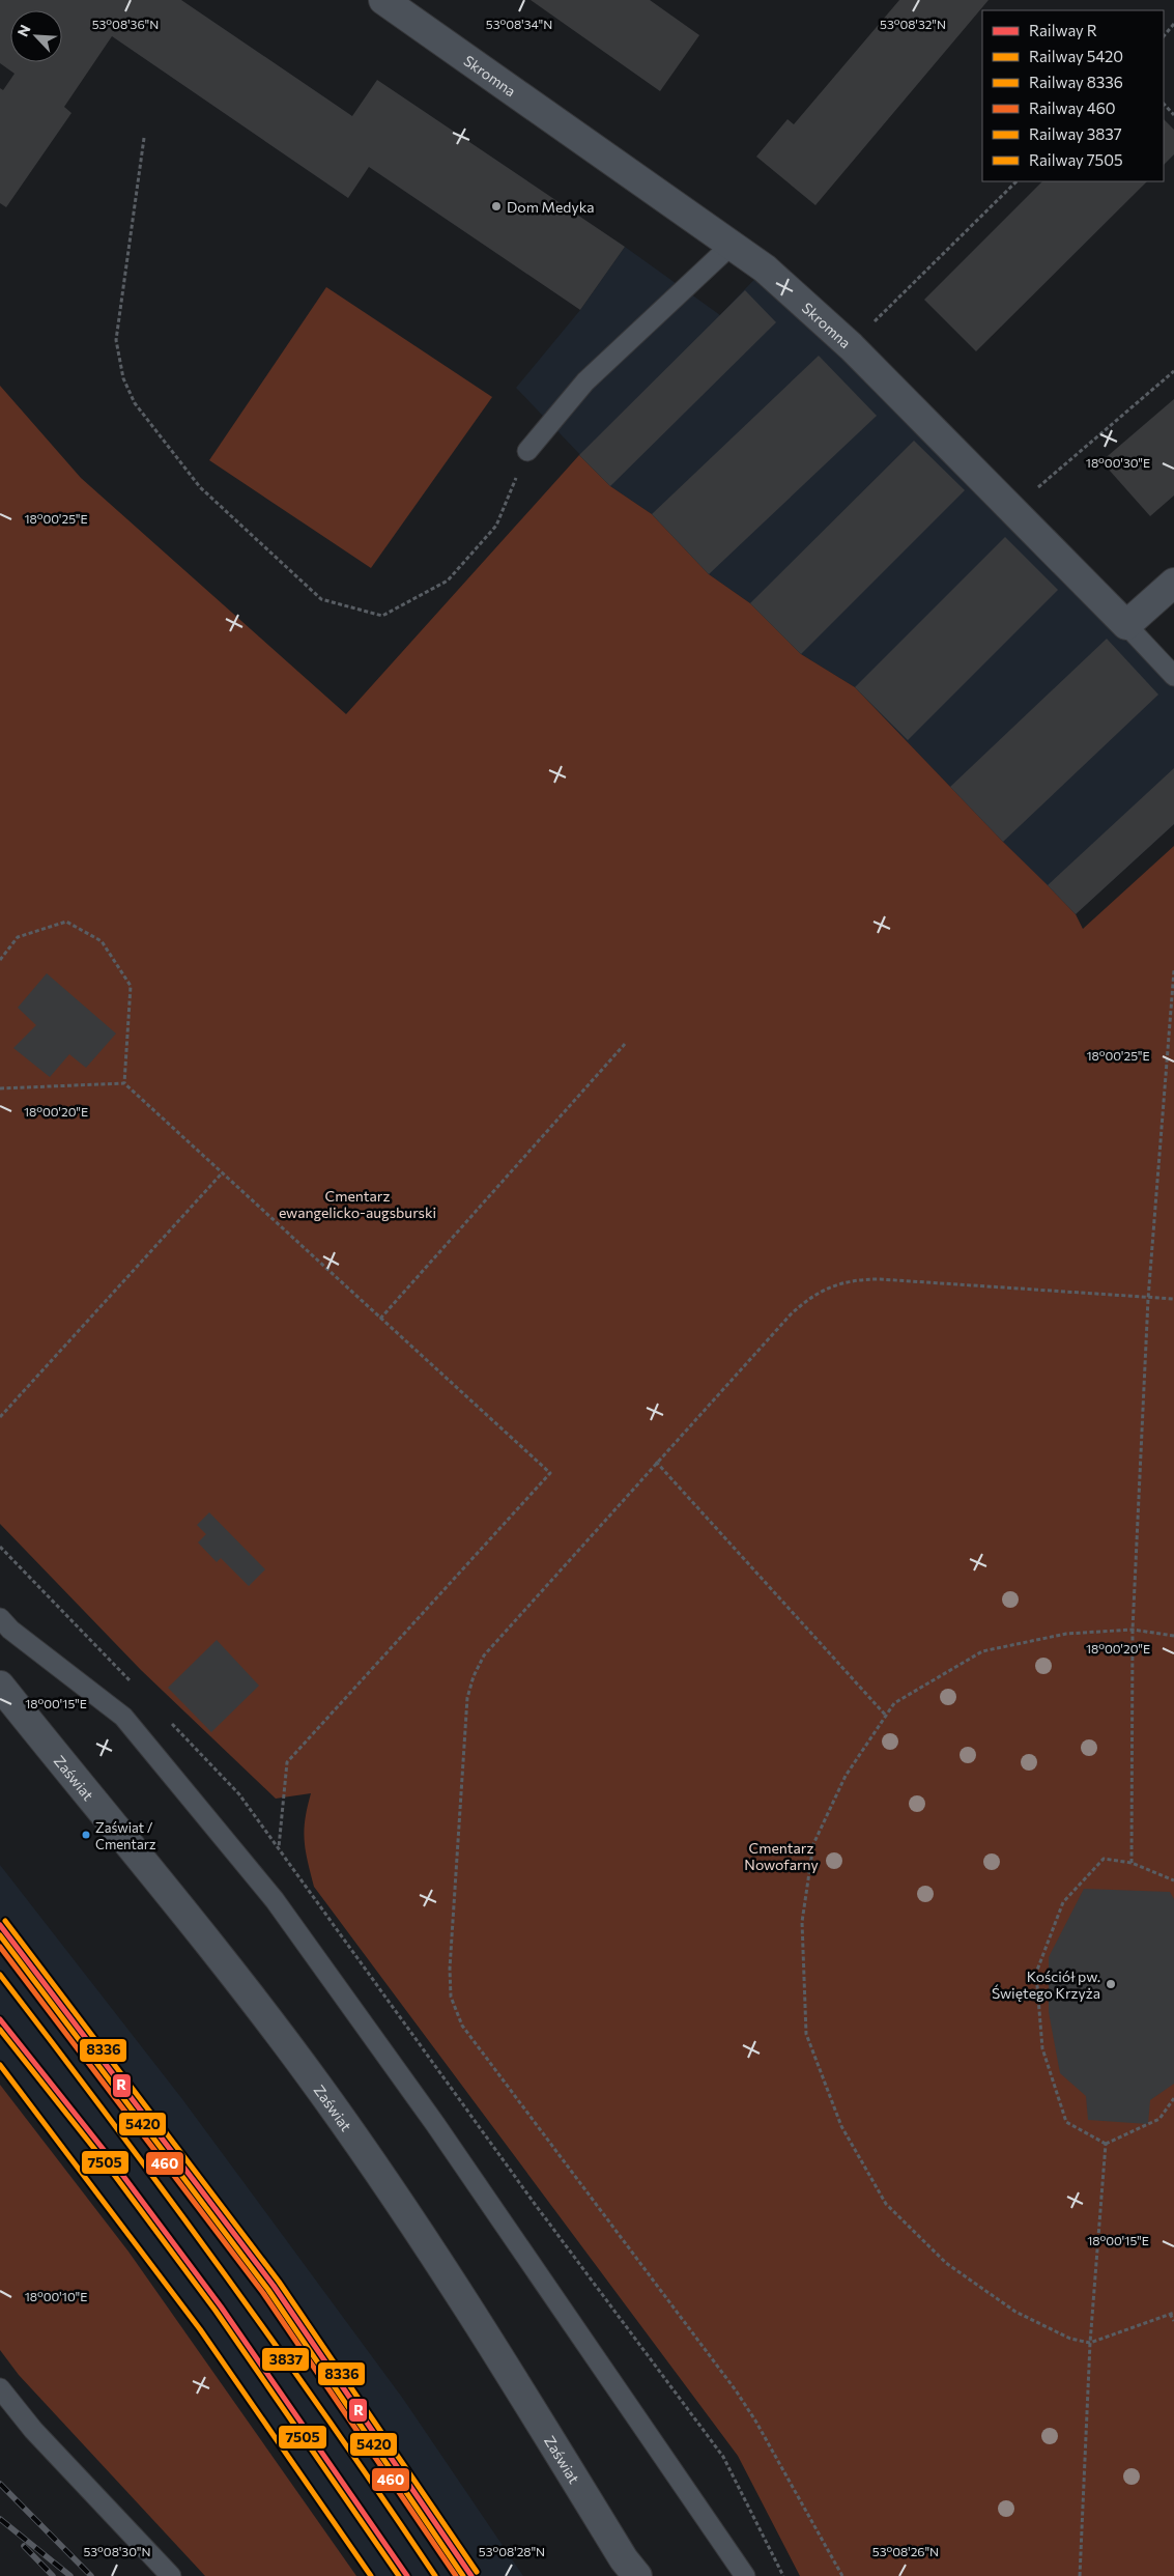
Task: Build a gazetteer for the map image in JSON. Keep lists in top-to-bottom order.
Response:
{
  "streets": {
    "street": ["Skromna", "Zaświat"]
  },
  "parks": ["Cmentarz ewangelicko-augsburski", "Cmentarz Nowofarny"],
  "places": ["Dom Medyka", "Zaświat / Cmentarz", "Kościół pw. Świętego Krzyża"],
  "lines": [
    "rail line 8336",
    "rail line R",
    "rail line 5420",
    "rail line 460",
    "rail line 3837",
    "rail line 7505"
  ],
  "legend": [
    "Railway R",
    "Railway 5420",
    "Railway 8336",
    "Railway 460",
    "Railway 3837",
    "Railway 7505"
  ],
  "north": "top left",
  "coordinates": [
    "53°08'36\"N",
    "53°08'34\"N",
    "53°08'32\"N",
    "18°00'30\"E",
    "18°00'25\"E",
    "18°00'20\"E",
    "18°00'15\"E",
    "18°00'10\"E",
    "53°08'30\"N",
    "53°08'28\"N",
    "53°08'26\"N"
  ]
}
